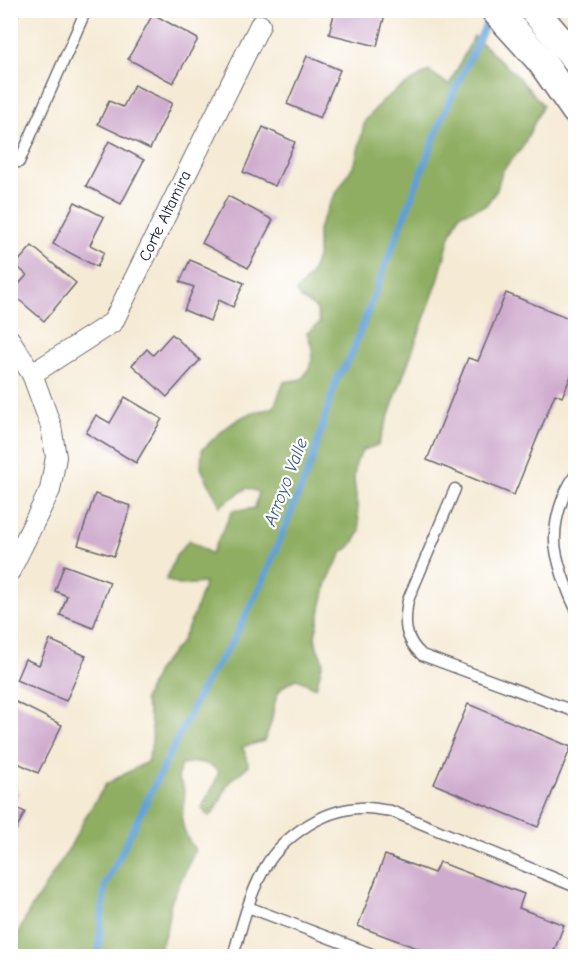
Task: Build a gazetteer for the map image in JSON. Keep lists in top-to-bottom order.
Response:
{
  "streets": {
    "street": ["Corte Altamira"]
  },
  "water": ["Arroyo Valle"]
}
